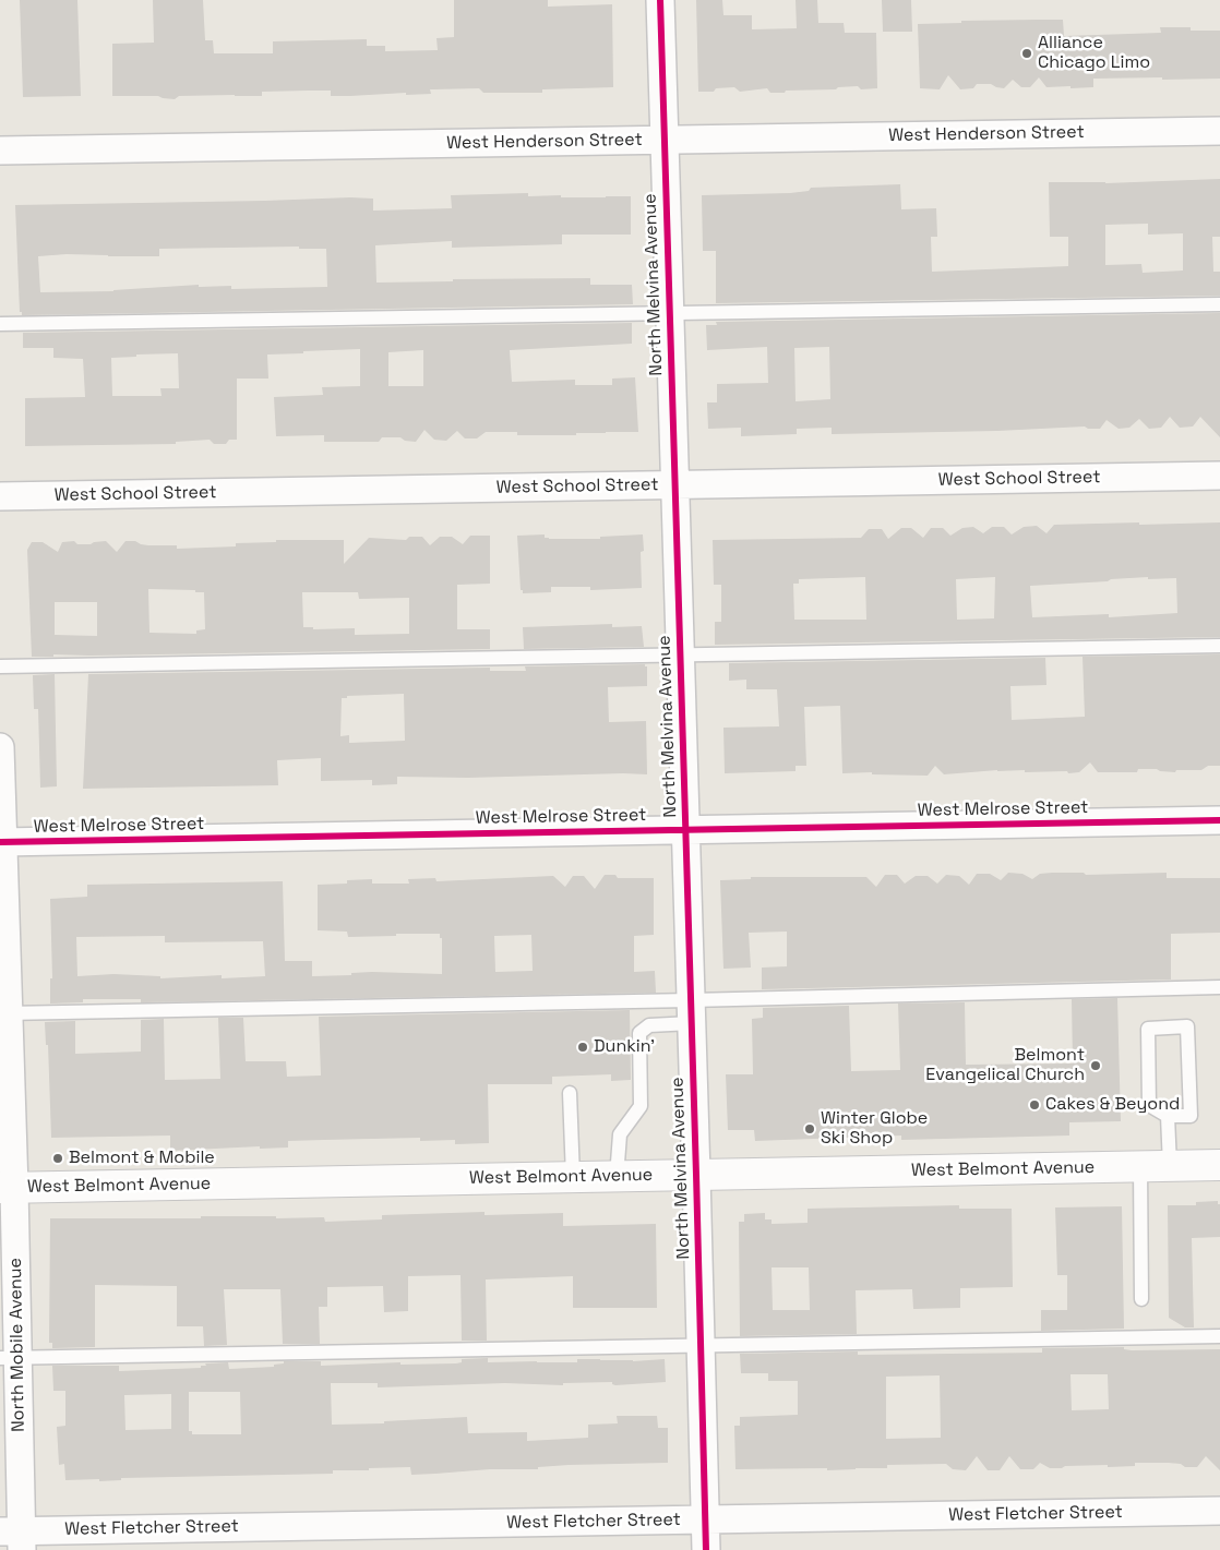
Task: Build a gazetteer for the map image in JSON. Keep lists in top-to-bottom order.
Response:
{
  "streets": {
    "main road": ["West Belmont Avenue"],
    "street": [
      "West Henderson Street",
      "North Melvina Avenue",
      "West School Street",
      "West Melrose Street",
      "North Mobile Avenue",
      "West Fletcher Street"
    ]
  },
  "crossings": [
    ["West Henderson Street", "North Melvina Avenue"],
    ["North Melvina Avenue", "West School Street"],
    ["North Melvina Avenue", "West Melrose Street"],
    ["North Melvina Avenue", "West Belmont Avenue"],
    ["North Melvina Avenue", "West Fletcher Street"],
    ["West Melrose Street", "North Mobile Avenue"],
    ["West Belmont Avenue", "North Mobile Avenue"],
    ["North Mobile Avenue", "West Fletcher Street"]
  ],
  "places": [
    "Alliance Chicago Limo",
    "Dunkin'",
    "Belmont Evangelical Church",
    "Cakes & Beyond",
    "Winter Globe Ski Shop",
    "Belmont & Mobile"
  ]
}
